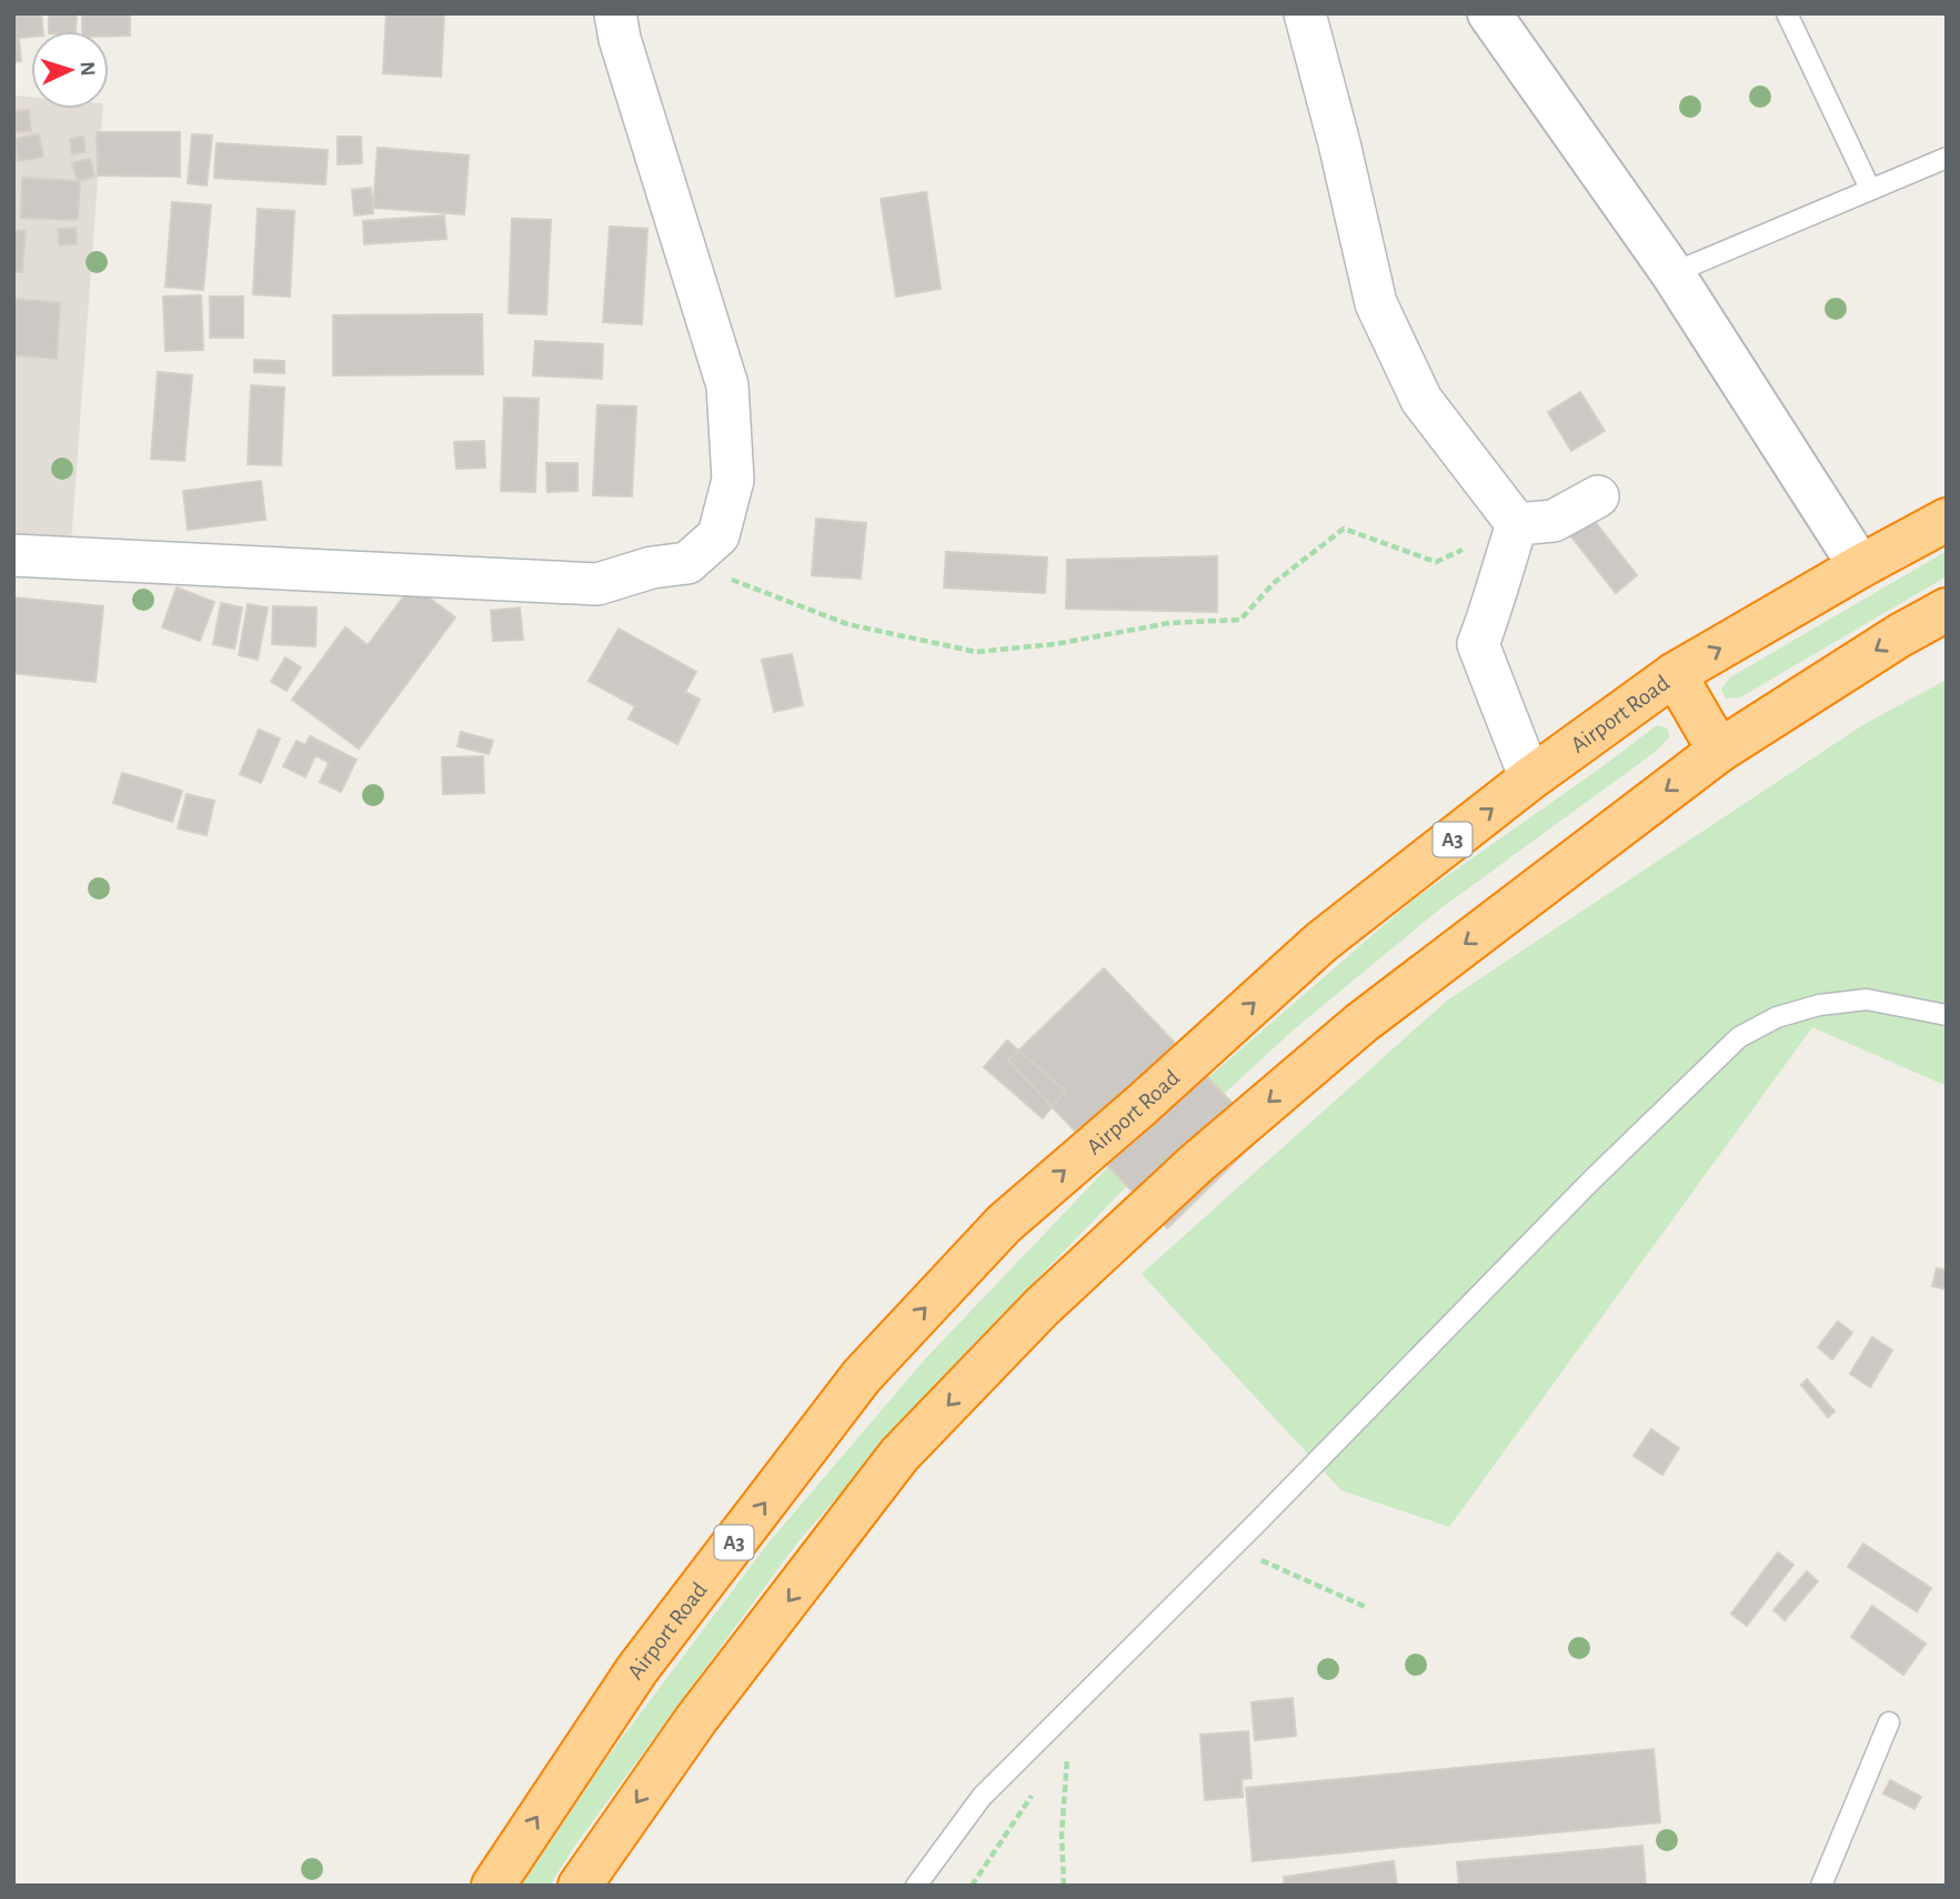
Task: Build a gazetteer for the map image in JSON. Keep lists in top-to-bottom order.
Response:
{
  "streets": {
    "highway": ["Airport Road", "A3"]
  },
  "north": "right"
}
